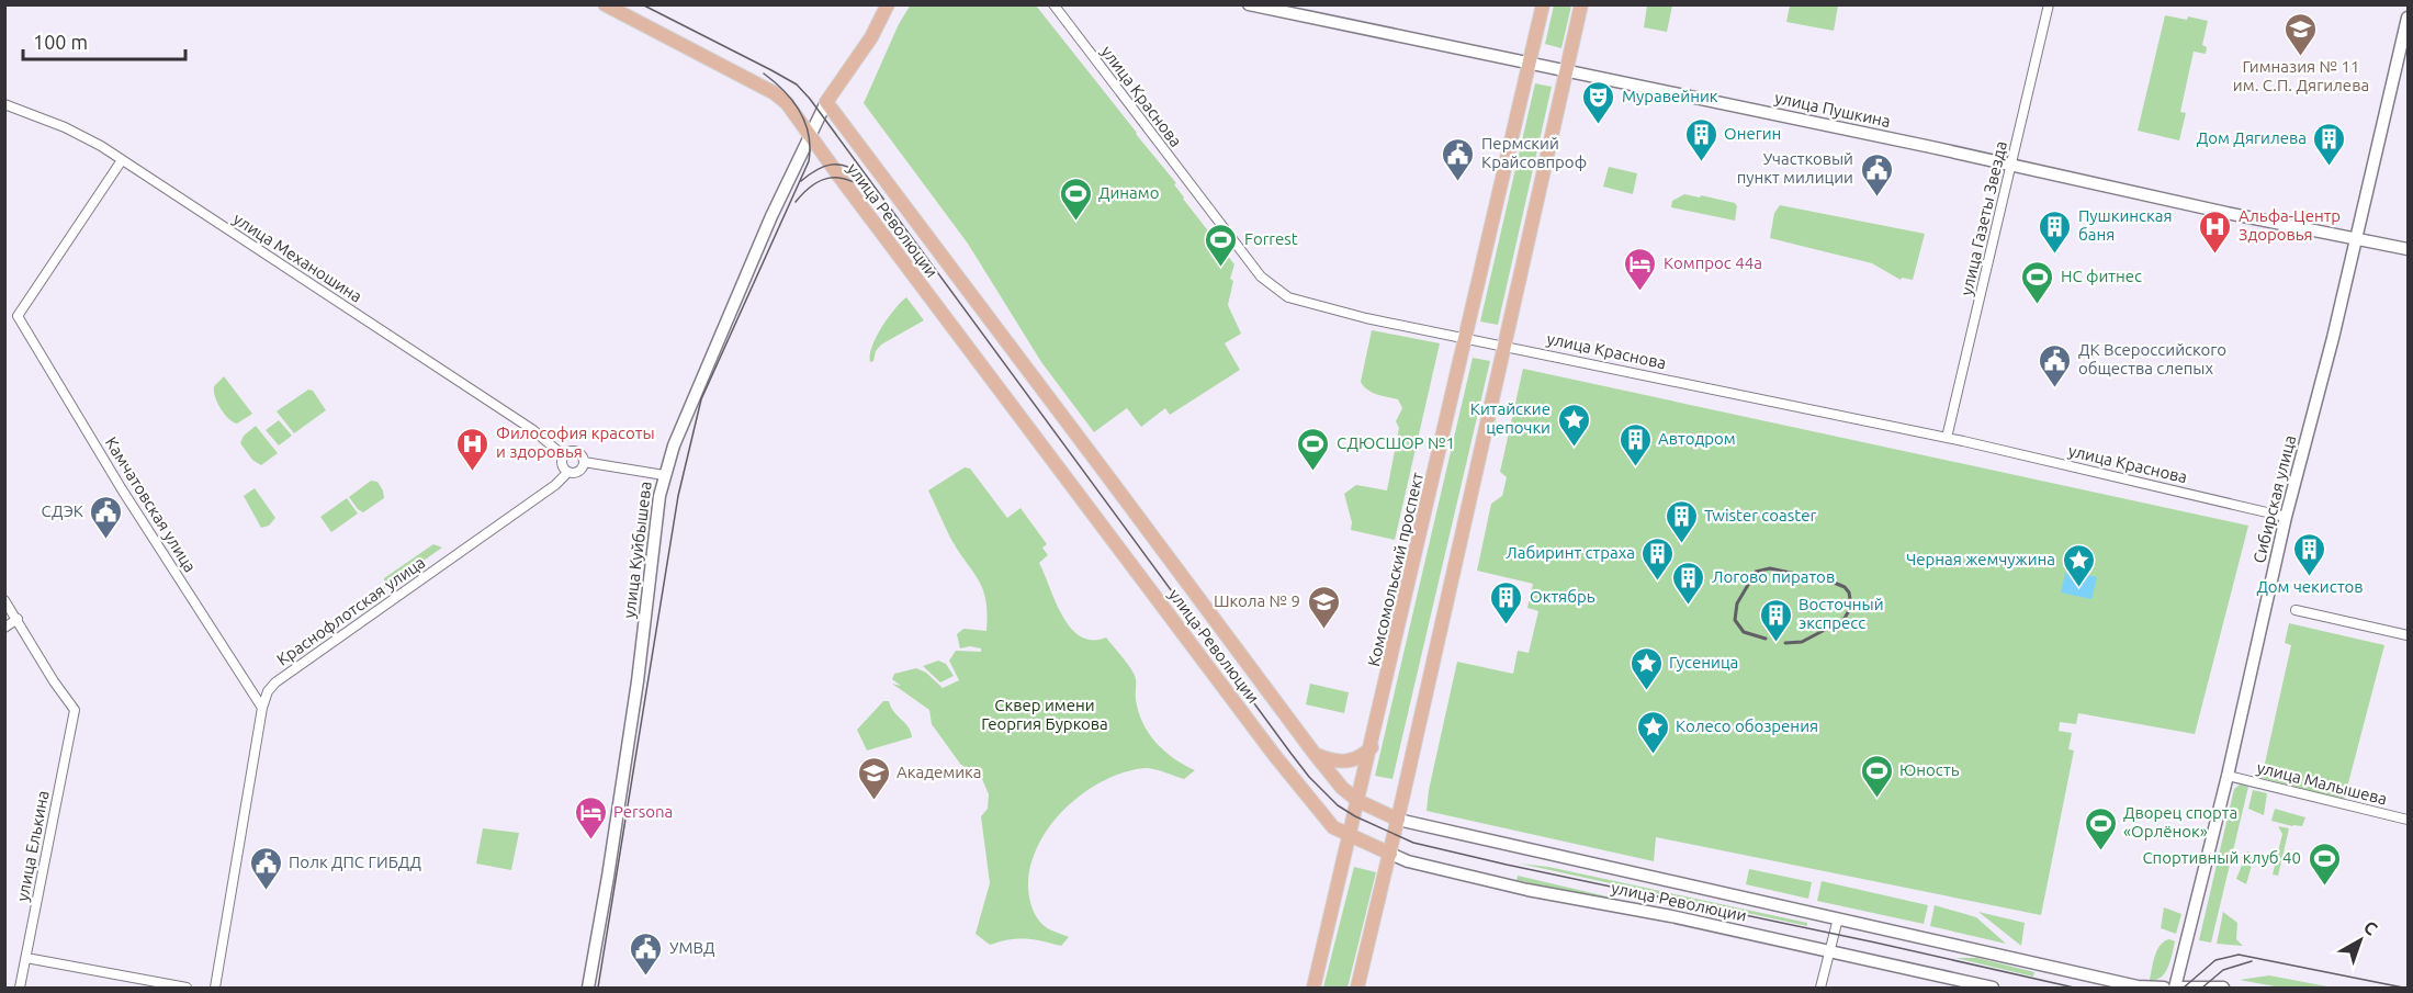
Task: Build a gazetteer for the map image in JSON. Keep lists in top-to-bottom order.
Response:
{
  "streets": {
    "main road": [
      "улица Пушкина",
      "улица Революции",
      "Сибирская улица",
      "улица Куйбышева",
      "Комсомольский проспект"
    ],
    "street": [
      "улица Краснова",
      "улица Газеты Звезда",
      "улица Механошина",
      "Камчатовская улица",
      "Краснофлотская улица",
      "улица Малышева",
      "улица Елькина"
    ]
  },
  "crossings": [
    ["улица Краснова", "улица Газеты Звезда"],
    ["улица Краснова", "Сибирская улица"],
    ["улица Краснова", "Комсомольский проспект"],
    ["улица Пушкина", "улица Газеты Звезда"],
    ["улица Пушкина", "Сибирская улица"],
    ["улица Пушкина", "Комсомольский проспект"],
    ["улица Революции", "улица Куйбышева"],
    ["улица Революции", "Комсомольский проспект"],
    ["улица Механошина", "Камчатовская улица"],
    ["улица Механошина", "улица Куйбышева"],
    ["улица Механошина", "Краснофлотская улица"],
    ["Сибирская улица", "улица Малышева"],
    ["Камчатовская улица", "Краснофлотская улица"]
  ],
  "parks": ["Сквер имени Георгия Буркова"],
  "places": {
    "school or university": ["Гимназия № 11 им. С.П. Дягилева", "Школа № 9", "Академика"],
    "theatre": ["Муравейник"],
    "building": [
      "Онегин",
      "Дом Дягилева",
      "Пушкинская баня",
      "Автодром",
      "Twister coaster",
      "Дом чекистов",
      "Лабиринт cтраха",
      "Логово пиратов",
      "Октябрь",
      "Восточный экспресс"
    ],
    "public building": [
      "Пермский Крайсовпроф",
      "Участковый пункт милиции",
      "ДК Всероссийского общества слепых",
      "СДЭК",
      "Полк ДПС ГИБДД",
      "УМВД"
    ],
    "sports": [
      "Динамо",
      "Forrest",
      "НС фитнес",
      "СДЮСШОР №1",
      "Юность",
      "Дворец спорта «Орлёнок»",
      "Спортивный клуб 40"
    ],
    "hospital": ["Альфа-Центр Здоровья", "Философия красоты и здоровья"],
    "hotel": ["Компрос 44а", "Persona"],
    "place": [
      "Китайские цепочки",
      "Черная жемчужина",
      "Гусеница",
      "Колесо обозрения"
    ]
  },
  "scale_bar": "100 m",
  "north": "top right"
}
